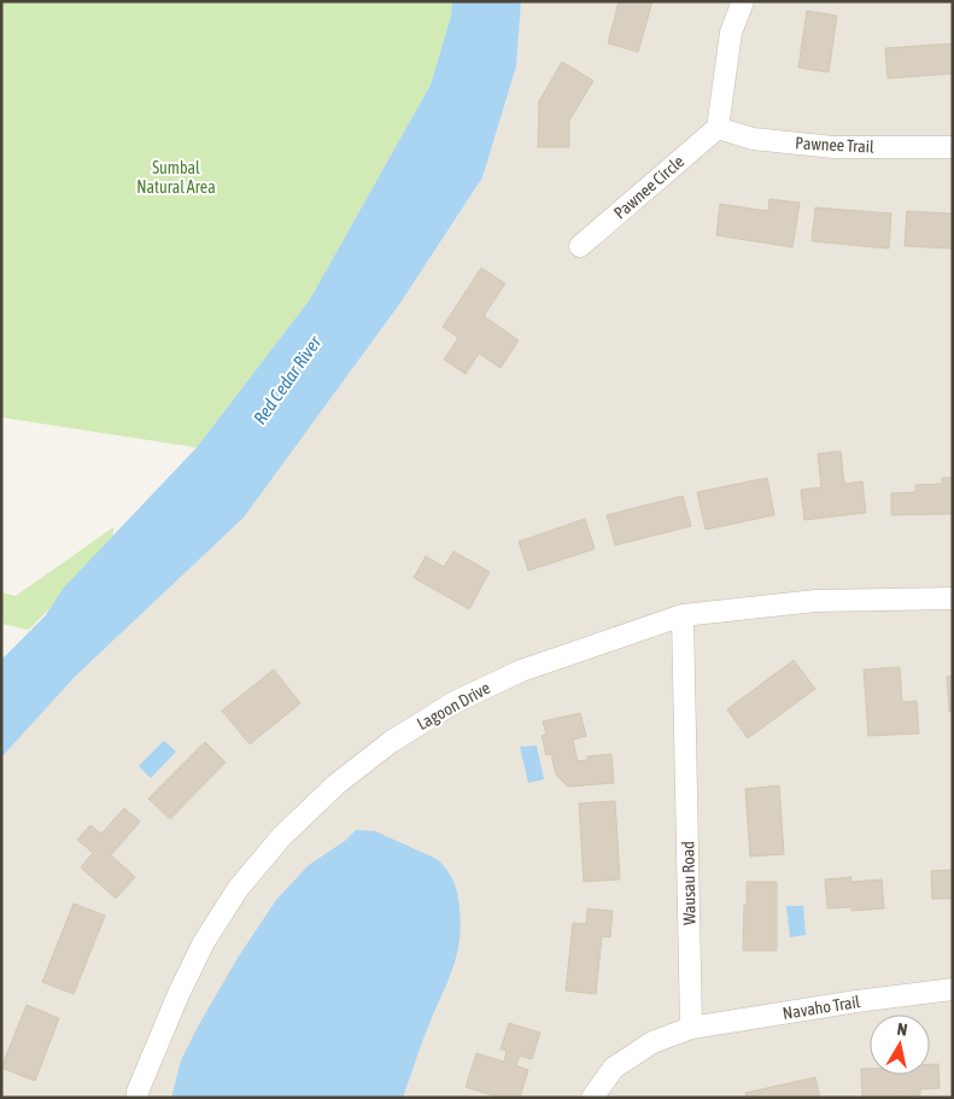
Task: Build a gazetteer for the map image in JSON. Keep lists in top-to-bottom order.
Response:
{
  "streets": {
    "street": [
      "Pawnee Trail",
      "Pawnee Circle",
      "Lagoon Drive",
      "Wausau Road",
      "Navaho Trail"
    ]
  },
  "crossings": [
    ["Pawnee Trail", "Pawnee Circle"],
    ["Lagoon Drive", "Wausau Road"],
    ["Wausau Road", "Navaho Trail"]
  ],
  "water": ["Red Cedar River"],
  "parks": ["Sumbal Natural Area"],
  "north": "top"
}
